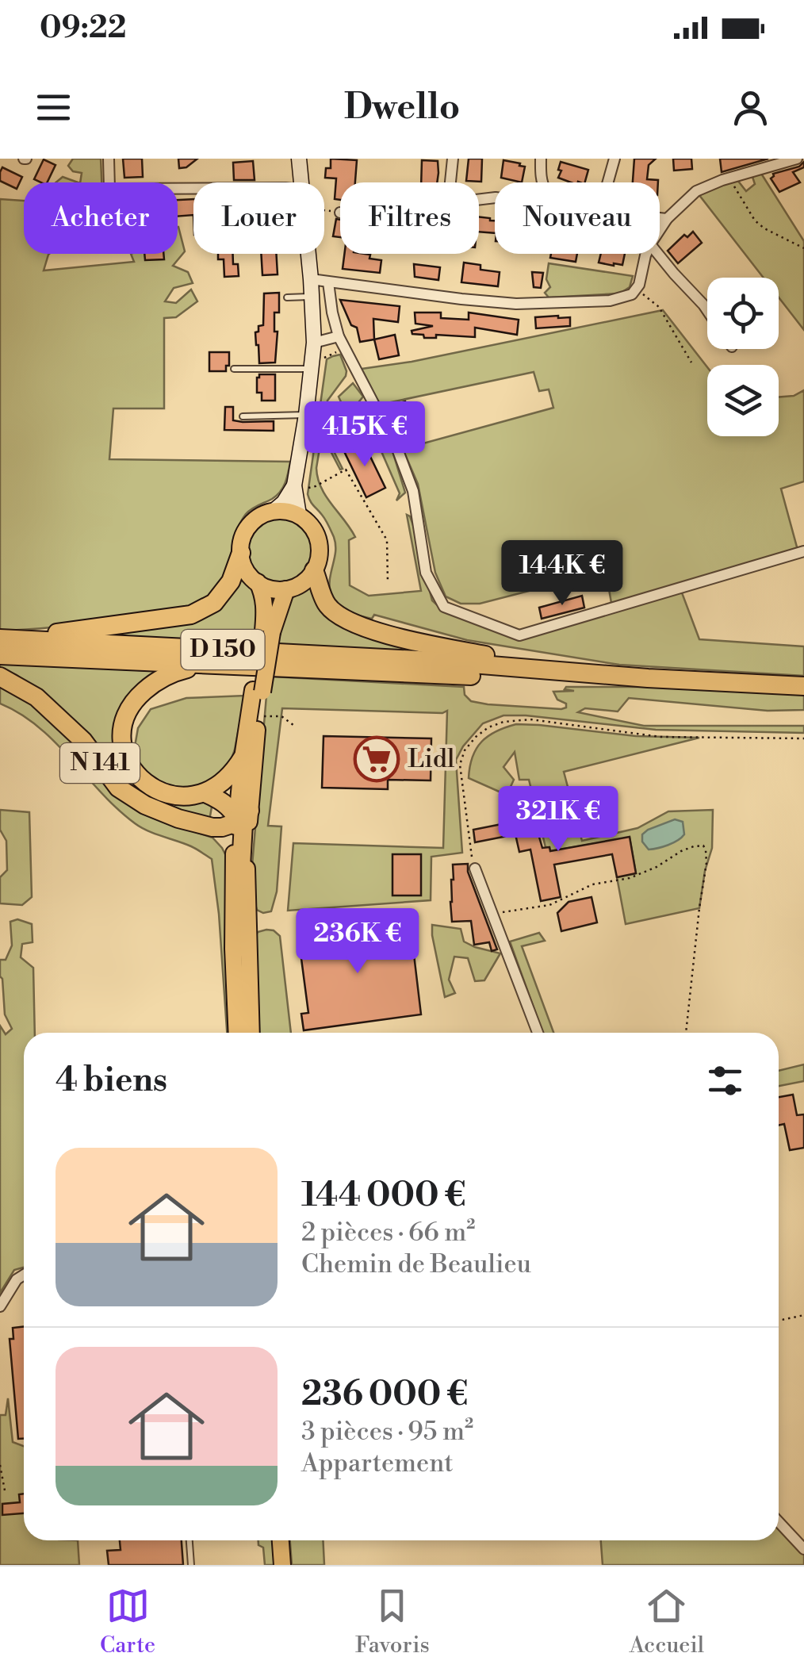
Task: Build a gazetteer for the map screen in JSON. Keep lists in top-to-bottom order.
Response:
{
  "streets": {
    "highway": ["D 150", "N 141"]
  },
  "places": {
    "supermarket": ["Lidl"]
  },
  "page": {
    "status": "09:22",
    "header": "Dwello",
    "chip": [
      "Acheter",
      "Louer",
      "Filtres",
      "Nouveau"
    ],
    "price": [
      "415K €",
      "144K €",
      "321K €",
      "236K €"
    ],
    "heading": "4 biens",
    "list": [
      {
        "name": "144 000 €",
        "note": "2 pièces · 66 m² · Chemin de Beaulieu"
      },
      {
        "name": "236 000 €",
        "note": "3 pièces · 95 m² · Appartement"
      }
    ],
    "tabs": ["Carte", "Favoris", "Accueil"]
  }
}
